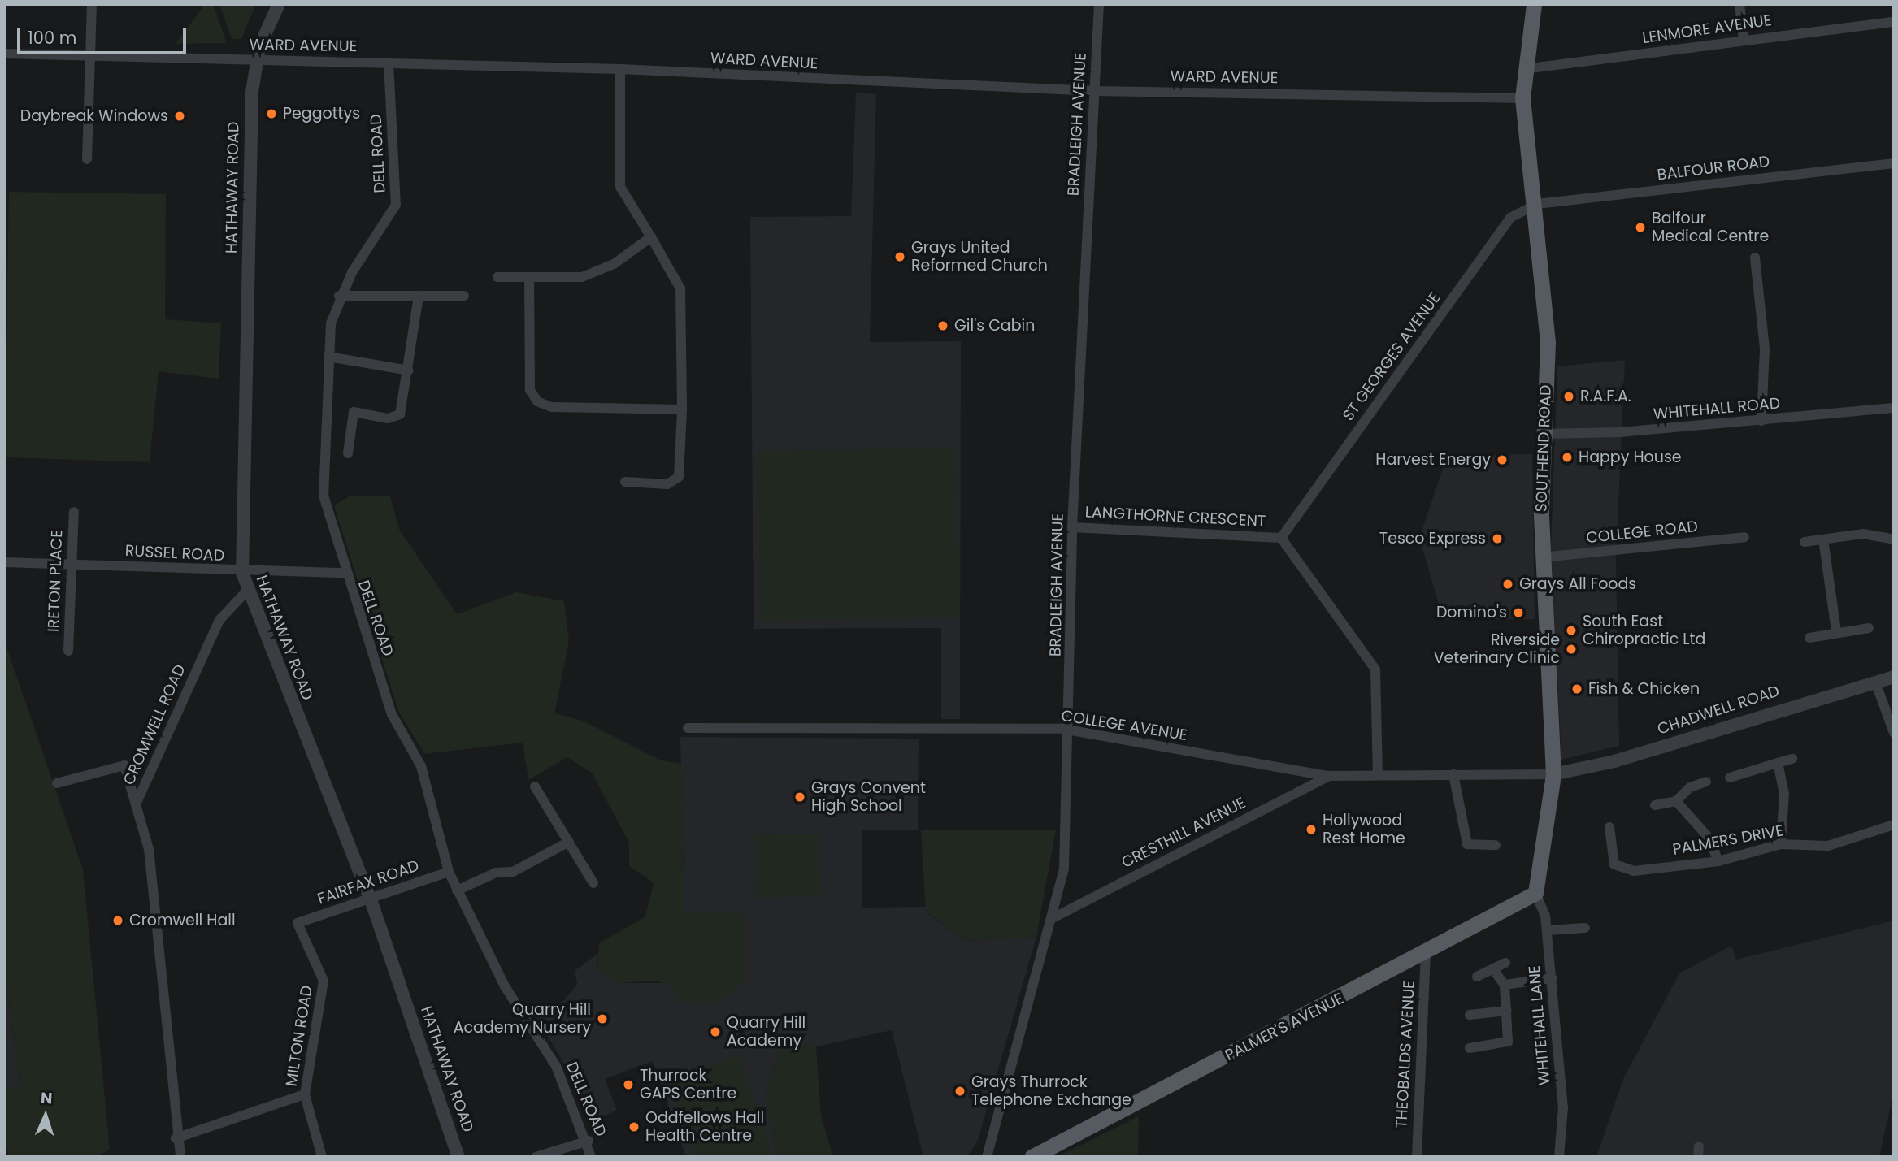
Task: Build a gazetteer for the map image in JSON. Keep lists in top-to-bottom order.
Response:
{
  "streets": {
    "main road": ["SOUTHEND ROAD", "PALMER'S AVENUE"],
    "street": [
      "LENMORE AVENUE",
      "WARD AVENUE",
      "BRADLEIGH AVENUE",
      "DELL ROAD",
      "BALFOUR ROAD",
      "HATHAWAY ROAD",
      "ST GEORGES AVENUE",
      "WHITEHALL ROAD",
      "LANGTHORNE CRESCENT",
      "COLLEGE ROAD",
      "RUSSEL ROAD",
      "IRETON PLACE",
      "CHADWELL ROAD",
      "CROMWELL ROAD",
      "COLLEGE AVENUE",
      "CRESTHILL AVENUE",
      "PALMERS DRIVE",
      "FAIRFAX ROAD",
      "WHITEHALL LANE",
      "MILTON ROAD",
      "THEOBALDS AVENUE"
    ]
  },
  "crossings": [
    ["LENMORE AVENUE", "SOUTHEND ROAD"],
    ["WARD AVENUE", "BRADLEIGH AVENUE"],
    ["WARD AVENUE", "DELL ROAD"],
    ["WARD AVENUE", "HATHAWAY ROAD"],
    ["WARD AVENUE", "SOUTHEND ROAD"],
    ["BRADLEIGH AVENUE", "LANGTHORNE CRESCENT"],
    ["BRADLEIGH AVENUE", "COLLEGE AVENUE"],
    ["BRADLEIGH AVENUE", "CRESTHILL AVENUE"],
    ["DELL ROAD", "RUSSEL ROAD"],
    ["DELL ROAD", "FAIRFAX ROAD"],
    ["BALFOUR ROAD", "ST GEORGES AVENUE"],
    ["BALFOUR ROAD", "SOUTHEND ROAD"],
    ["HATHAWAY ROAD", "RUSSEL ROAD"],
    ["HATHAWAY ROAD", "CROMWELL ROAD"],
    ["HATHAWAY ROAD", "FAIRFAX ROAD"],
    ["ST GEORGES AVENUE", "SOUTHEND ROAD"],
    ["ST GEORGES AVENUE", "LANGTHORNE CRESCENT"],
    ["WHITEHALL ROAD", "SOUTHEND ROAD"],
    ["SOUTHEND ROAD", "COLLEGE ROAD"],
    ["SOUTHEND ROAD", "CHADWELL ROAD"],
    ["SOUTHEND ROAD", "COLLEGE AVENUE"],
    ["SOUTHEND ROAD", "WHITEHALL LANE"],
    ["SOUTHEND ROAD", "PALMER'S AVENUE"],
    ["LANGTHORNE CRESCENT", "COLLEGE AVENUE"],
    ["RUSSEL ROAD", "IRETON PLACE"],
    ["CHADWELL ROAD", "COLLEGE AVENUE"],
    ["COLLEGE AVENUE", "CRESTHILL AVENUE"],
    ["FAIRFAX ROAD", "MILTON ROAD"],
    ["WHITEHALL LANE", "PALMER'S AVENUE"],
    ["PALMER'S AVENUE", "THEOBALDS AVENUE"]
  ],
  "places": [
    "Peggottys",
    "Daybreak Windows",
    "Balfour Medical Centre",
    "Grays United Reformed Church",
    "Gil's Cabin",
    "R.A.F.A.",
    "Happy House",
    "Harvest Energy",
    "Tesco Express",
    "Grays All Foods",
    "Domino's",
    "South East Chiropractic Ltd",
    "Riverside Veterinary Clinic",
    "Fish & Chicken",
    "Grays Convent High School",
    "Hollywood Rest Home",
    "Cromwell Hall",
    "Quarry Hill Academy Nursery",
    "Quarry Hill Academy",
    "Thurrock GAPS Centre",
    "Grays Thurrock Telephone Exchange",
    "Oddfellows Hall Health Centre"
  ],
  "scale_bar": "100 m",
  "north": "top"
}
